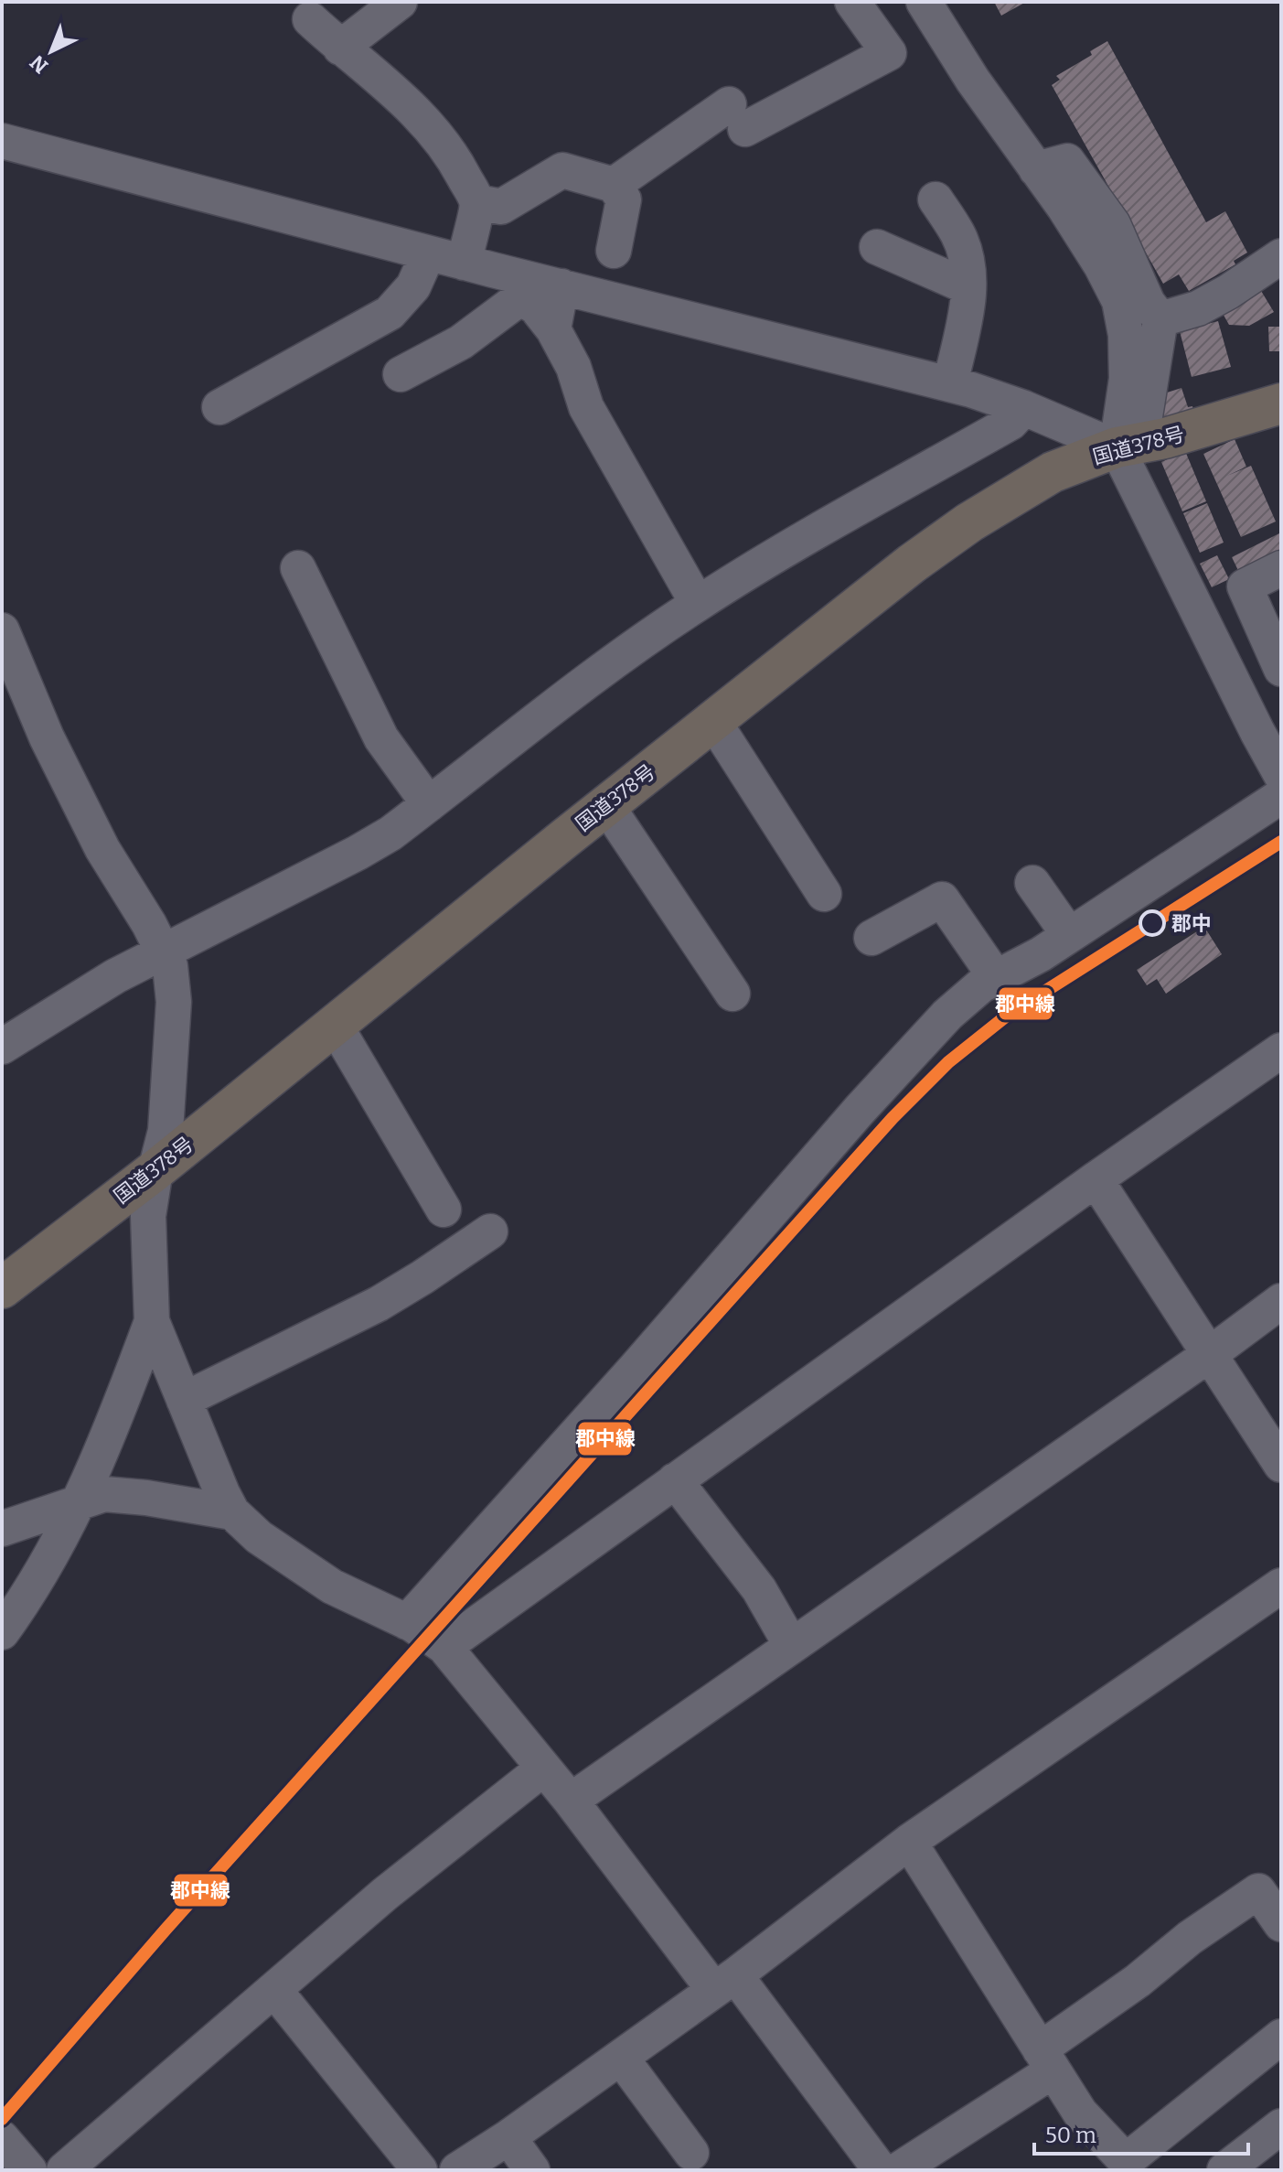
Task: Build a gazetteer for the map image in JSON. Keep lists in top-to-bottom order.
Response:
{
  "streets": {
    "highway": ["国道378号"]
  },
  "places": ["郡中"],
  "lines": ["transit line 郡中線"],
  "scale_bar": "50 m",
  "north": "bottom left"
}
